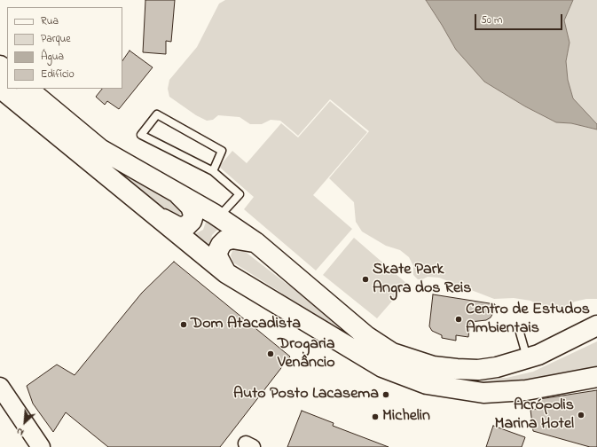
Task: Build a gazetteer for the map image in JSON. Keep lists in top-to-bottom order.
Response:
{
  "places": [
    "Skate Park Angra dos Reis",
    "Centro de Estudos Ambientais",
    "Dom Atacadista",
    "Drogaria Venâncio",
    "Auto Posto Lacasema",
    "Acrópolis Marina Hotel",
    "Michelin"
  ],
  "legend": [
    "Rua",
    "Parque",
    "Água",
    "Edifício"
  ],
  "scale_bar": "50 m",
  "north": "bottom left"
}
